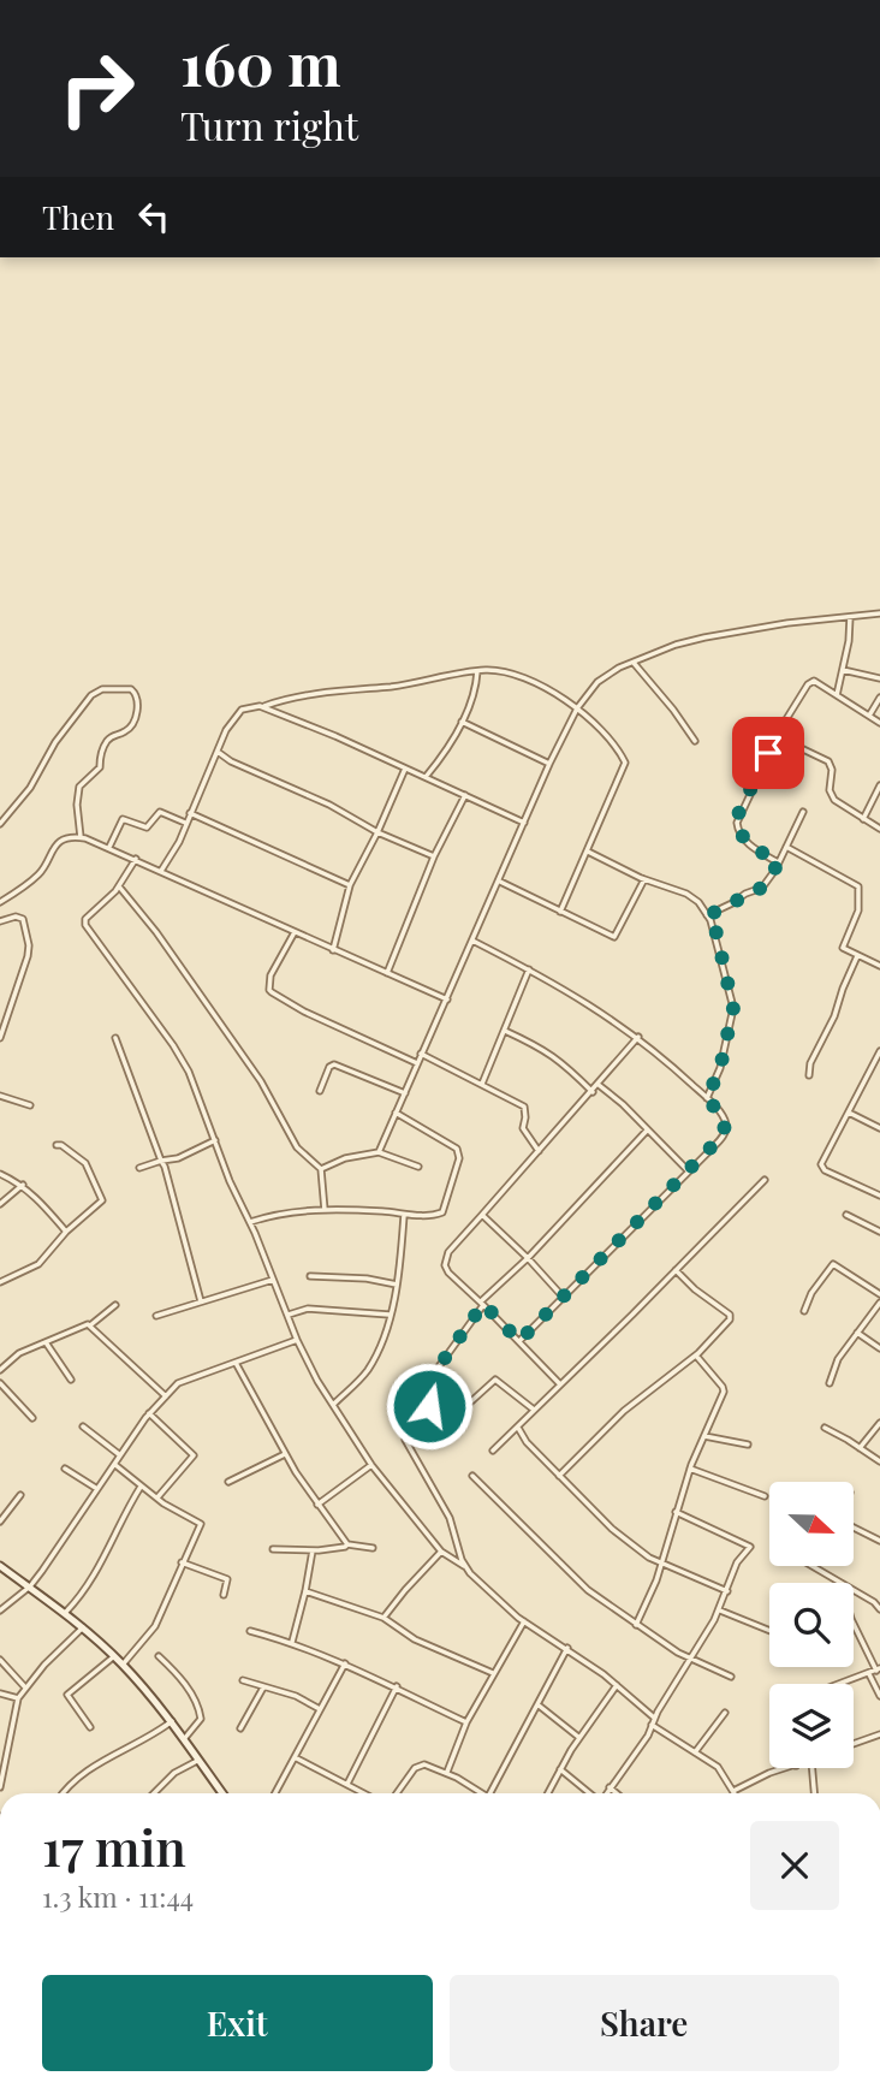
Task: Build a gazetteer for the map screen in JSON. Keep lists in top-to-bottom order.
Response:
{
  "north": "right",
  "page": {
    "turn": ["160 m", "Turn right"],
    "then": "Then",
    "heading": ["17 min", "1.3 km · 11:44"],
    "buttons": ["Exit", "Share"]
  }
}
